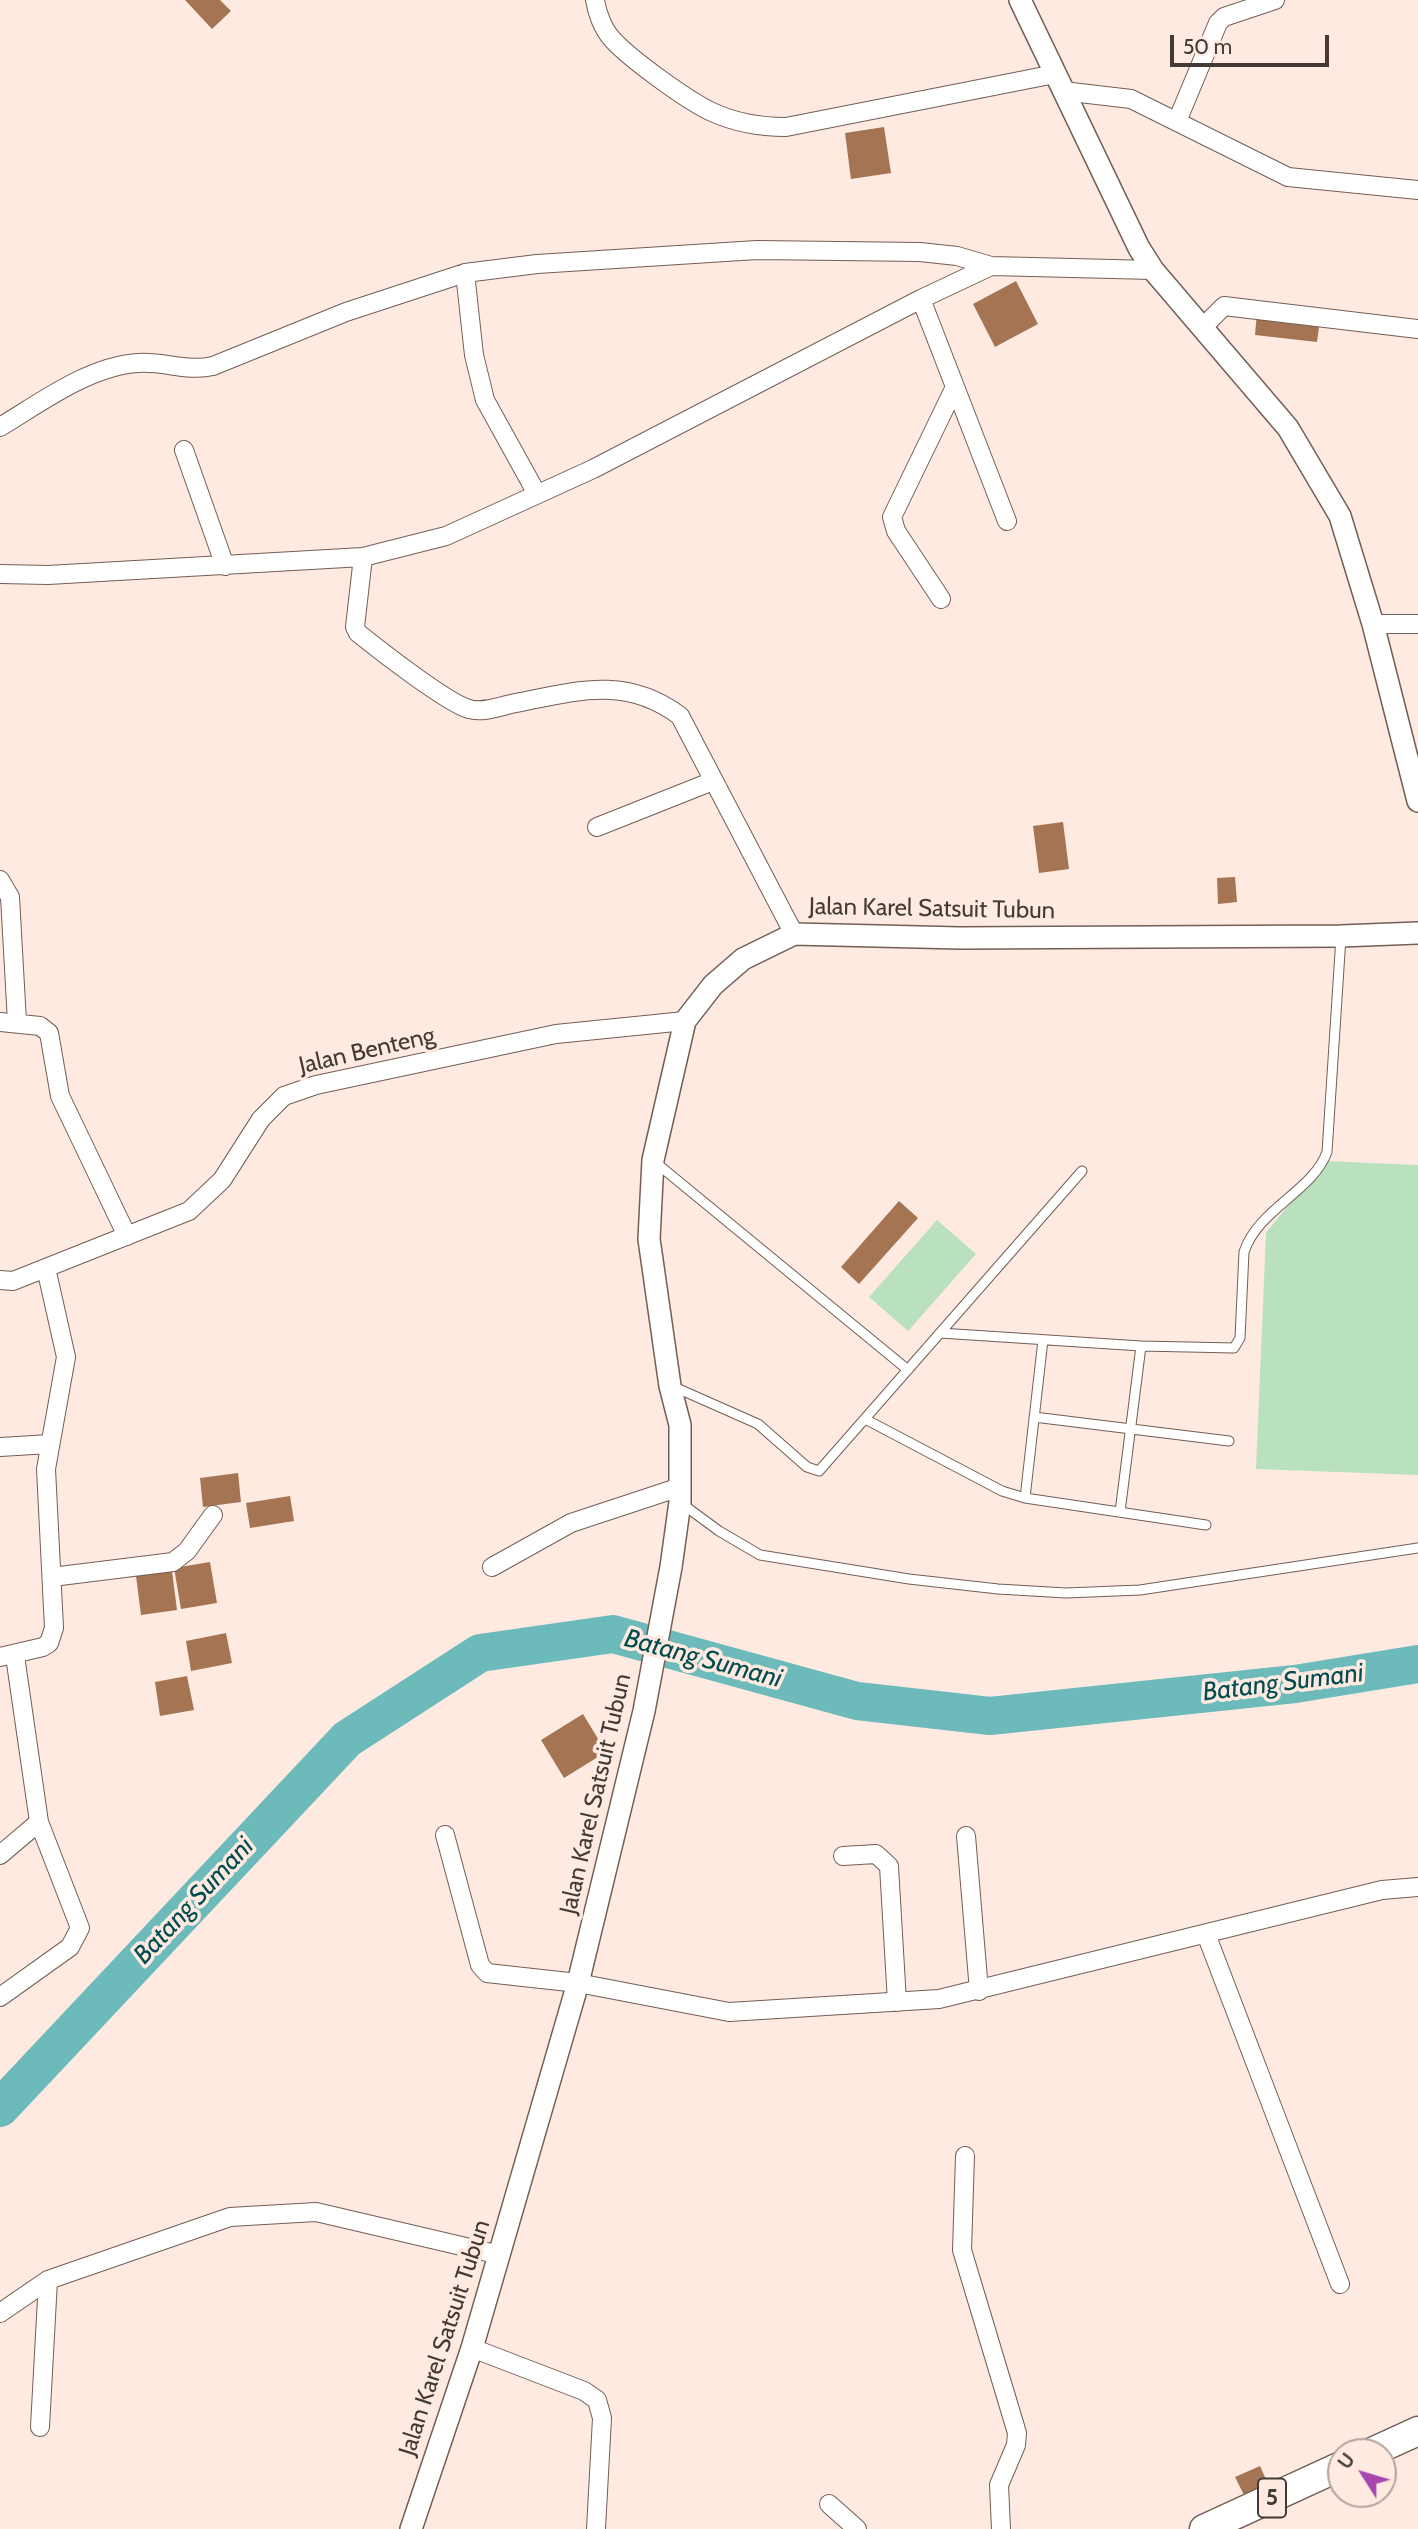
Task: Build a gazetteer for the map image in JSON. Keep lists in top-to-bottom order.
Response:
{
  "streets": {
    "highway": ["5"],
    "street": ["Jalan Karel Satsuit Tubun", "Jalan Benteng"]
  },
  "crossings": [
    ["Jalan Karel Satsuit Tubun", "Jalan Benteng"]
  ],
  "water": ["Batang Sumani"],
  "scale_bar": "50 m",
  "north": "top left"
}
